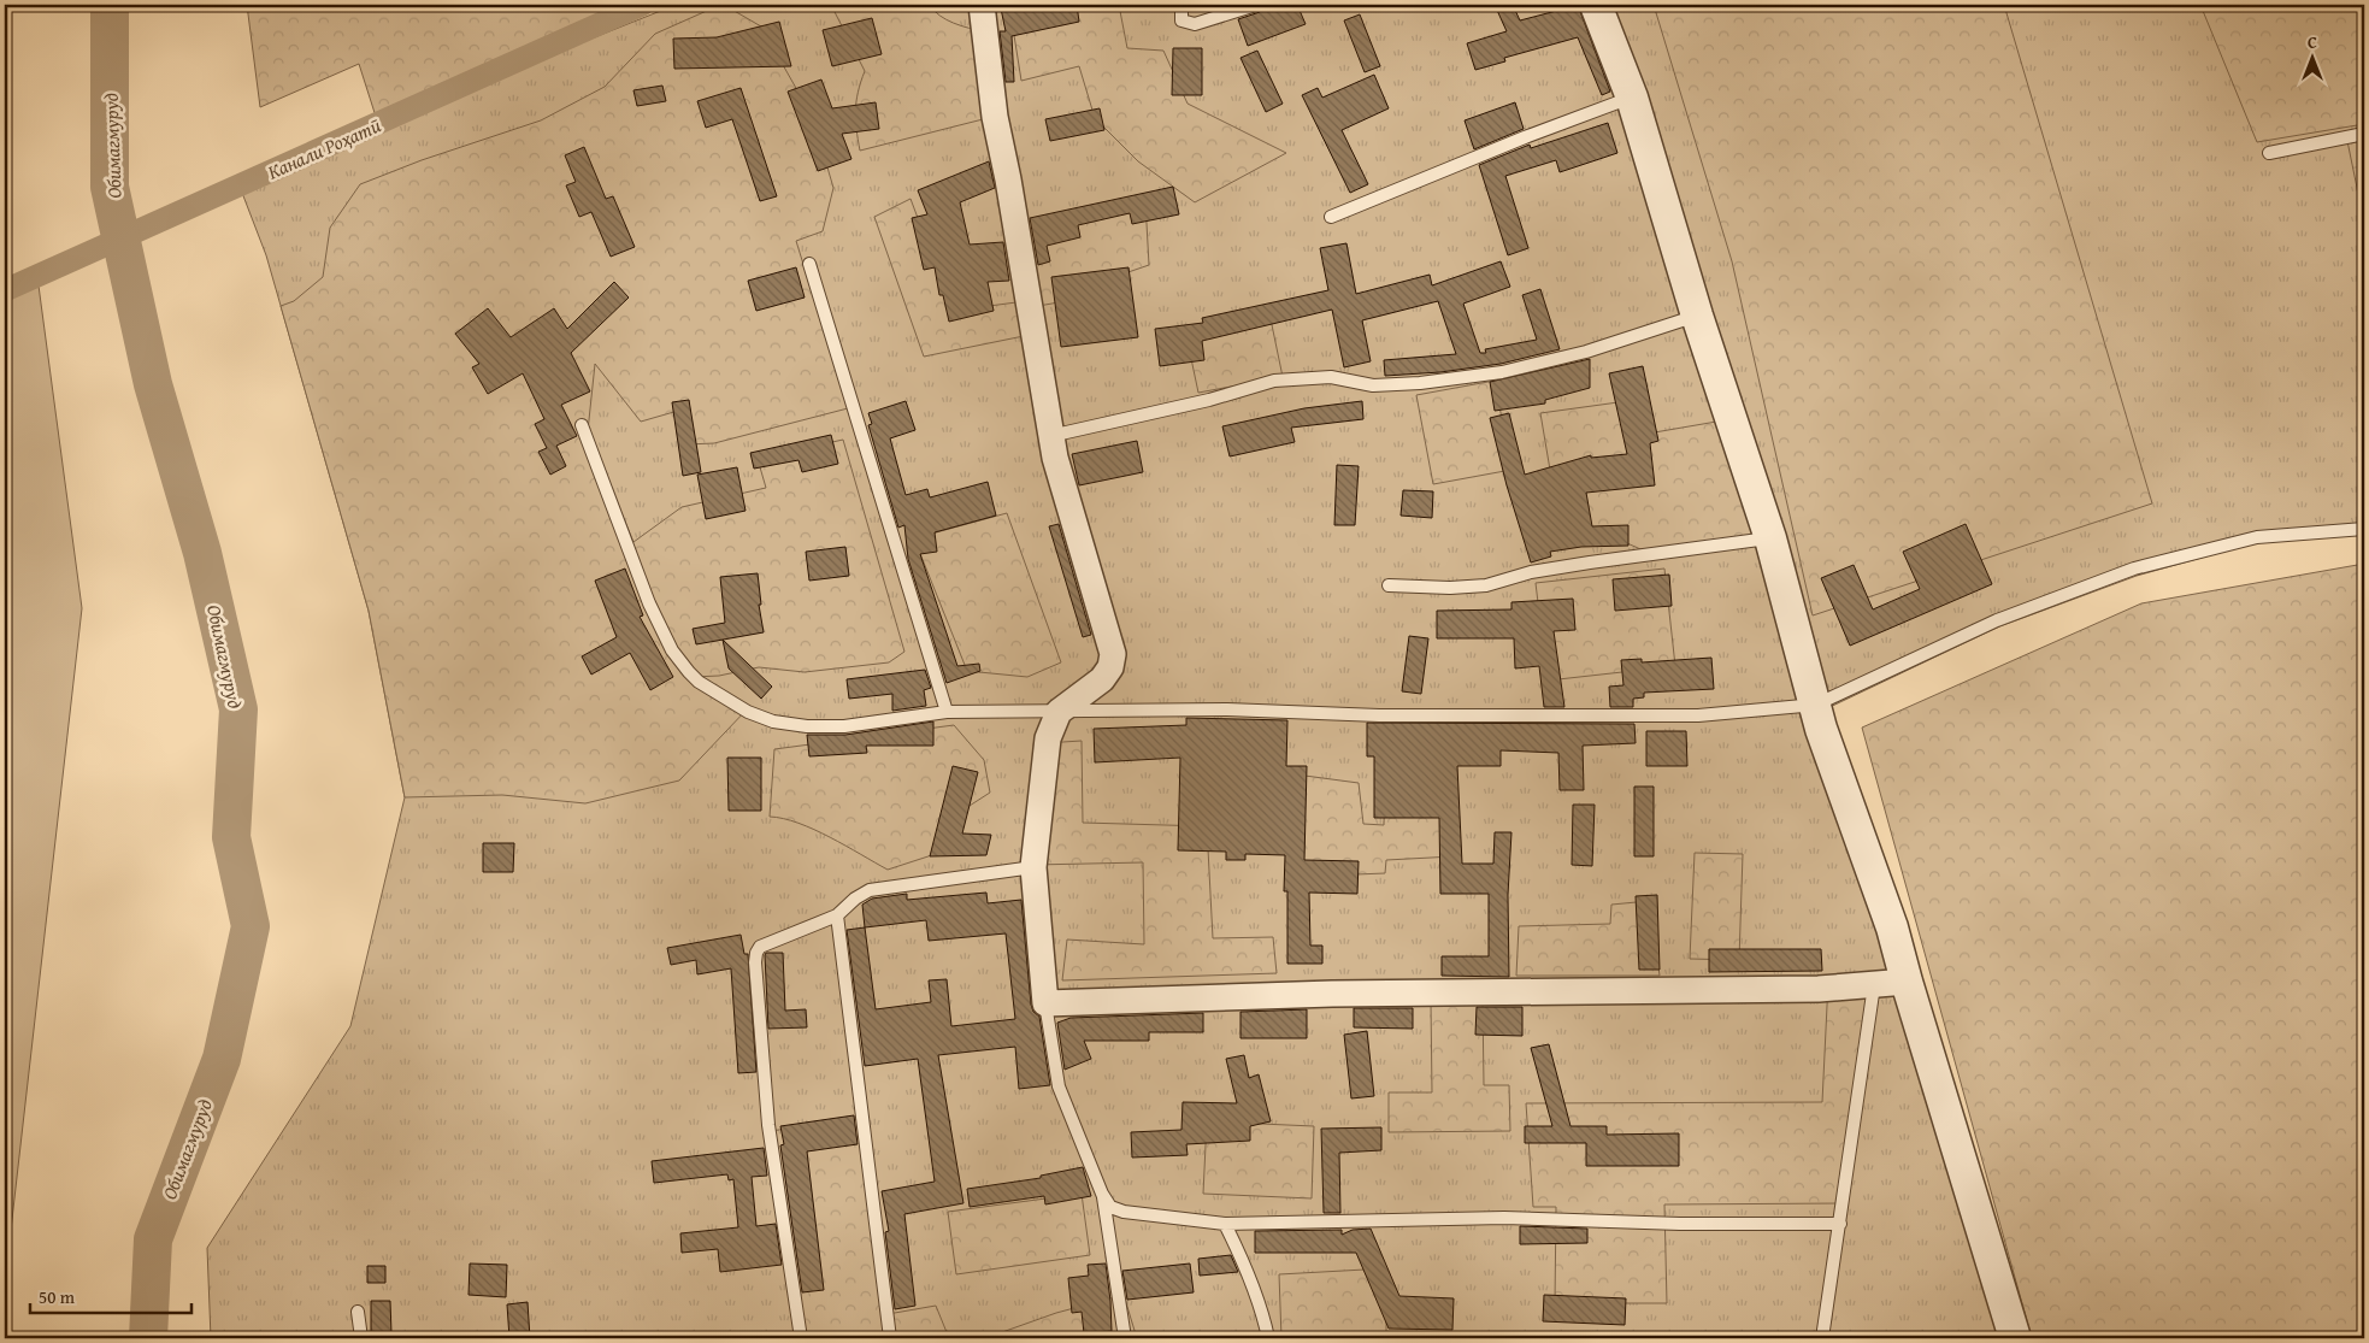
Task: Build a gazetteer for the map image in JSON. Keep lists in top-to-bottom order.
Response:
{
  "water": ["Обимагмуруд", "Канали Роҳатӣ"],
  "scale_bar": "50 m",
  "north": "top"
}
